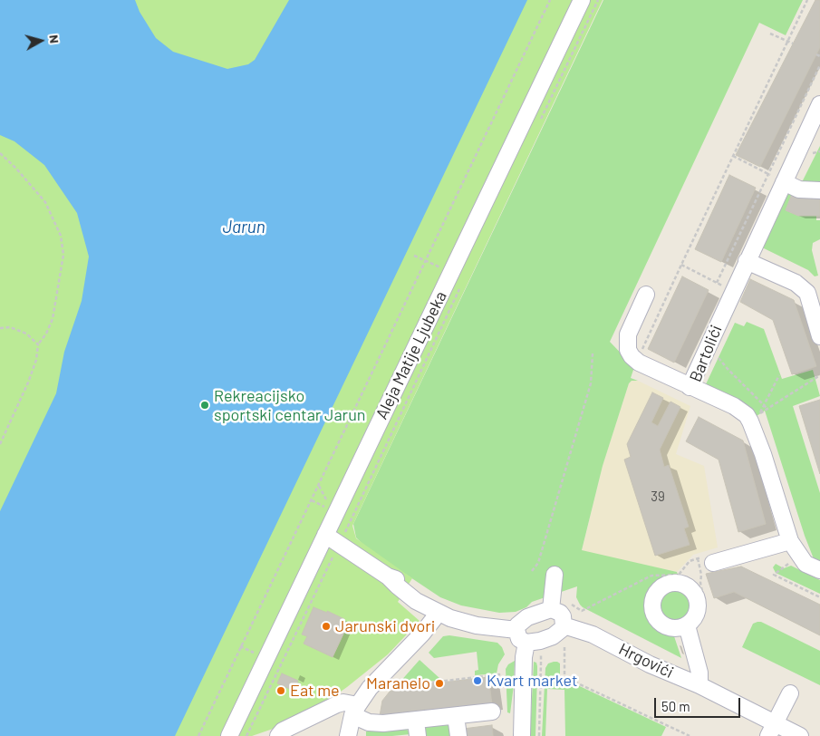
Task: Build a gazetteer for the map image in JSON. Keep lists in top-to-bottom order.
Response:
{
  "streets": {
    "street": ["Bartolići", "Aleja Matije Ljubeka", "Hrgovići"]
  },
  "water": ["Jarun"],
  "places": [
    "Rekreacijsko sportski centar Jarun",
    "Jarunski dvori",
    "Kvart market",
    "Maranelo",
    "Eat me"
  ],
  "house_numbers": ["39"],
  "scale_bar": "50 m",
  "north": "right"
}
